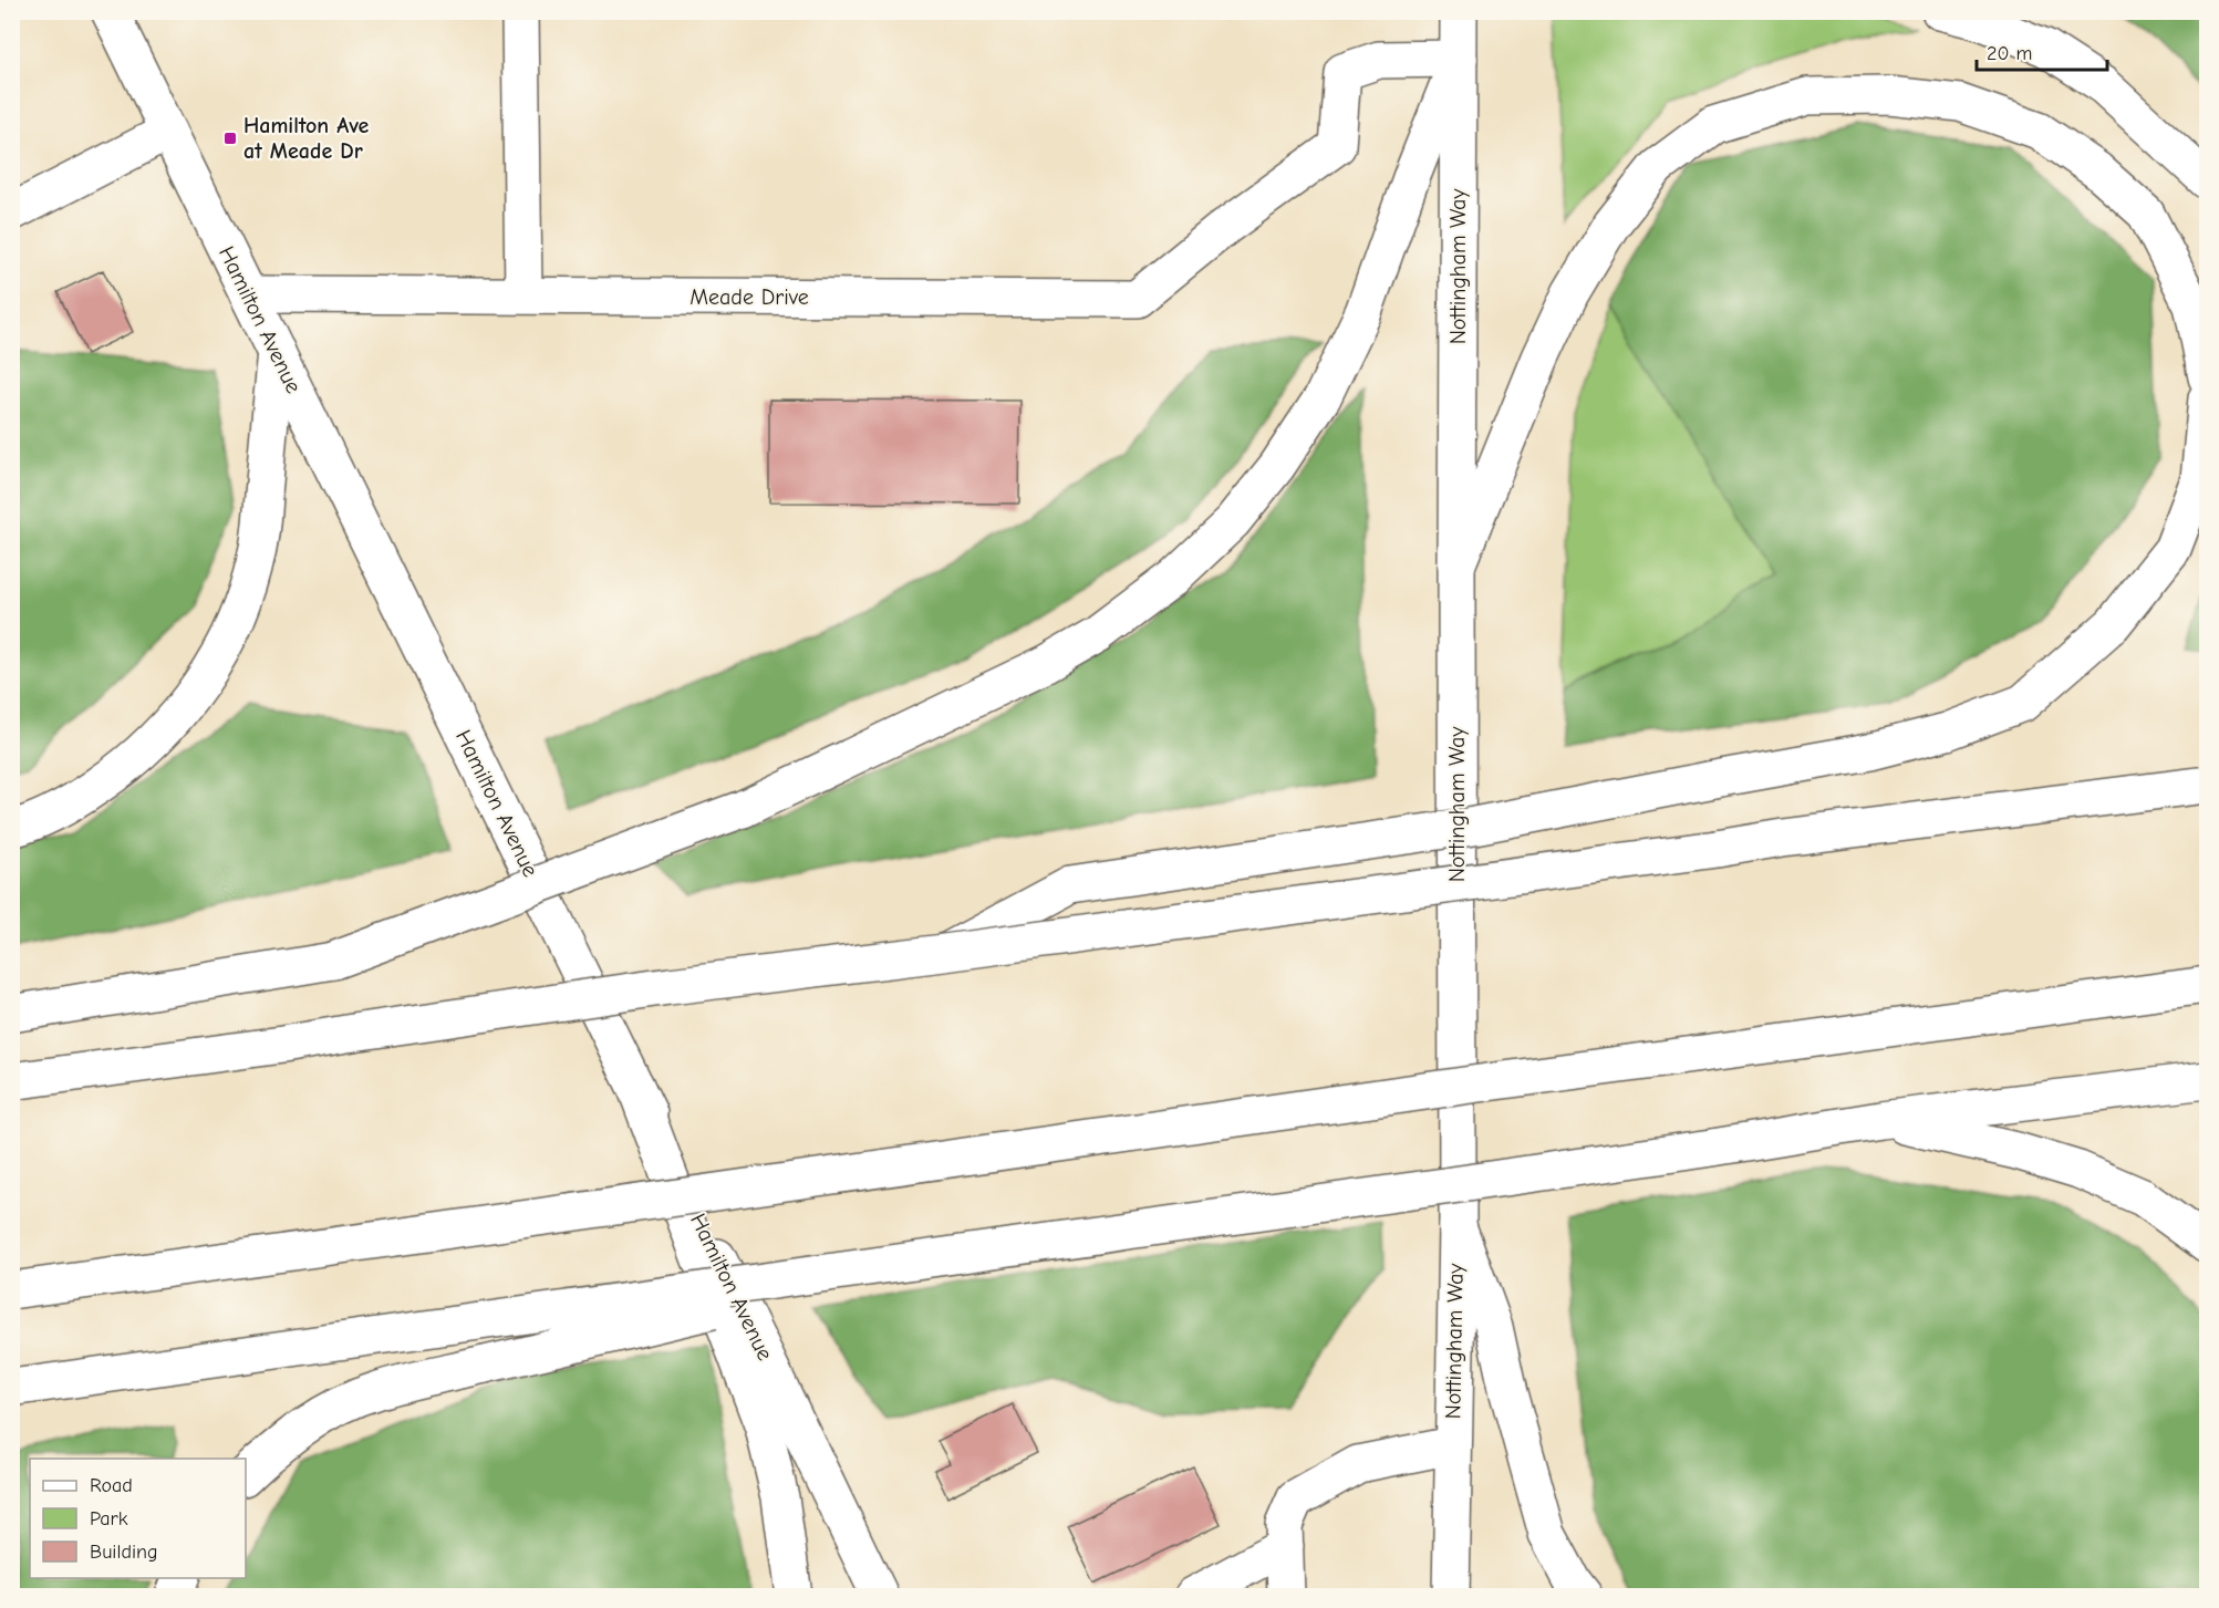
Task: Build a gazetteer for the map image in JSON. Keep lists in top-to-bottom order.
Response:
{
  "streets": {
    "main road": ["Nottingham Way", "Meade Drive", "Hamilton Avenue"]
  },
  "crossings": [
    ["Nottingham Way", "Meade Drive"],
    ["Meade Drive", "Hamilton Avenue"]
  ],
  "places": {
    "transit": ["Hamilton Ave at Meade Dr"]
  },
  "legend": ["Road", "Park", "Building"],
  "scale_bar": "20 m"
}
